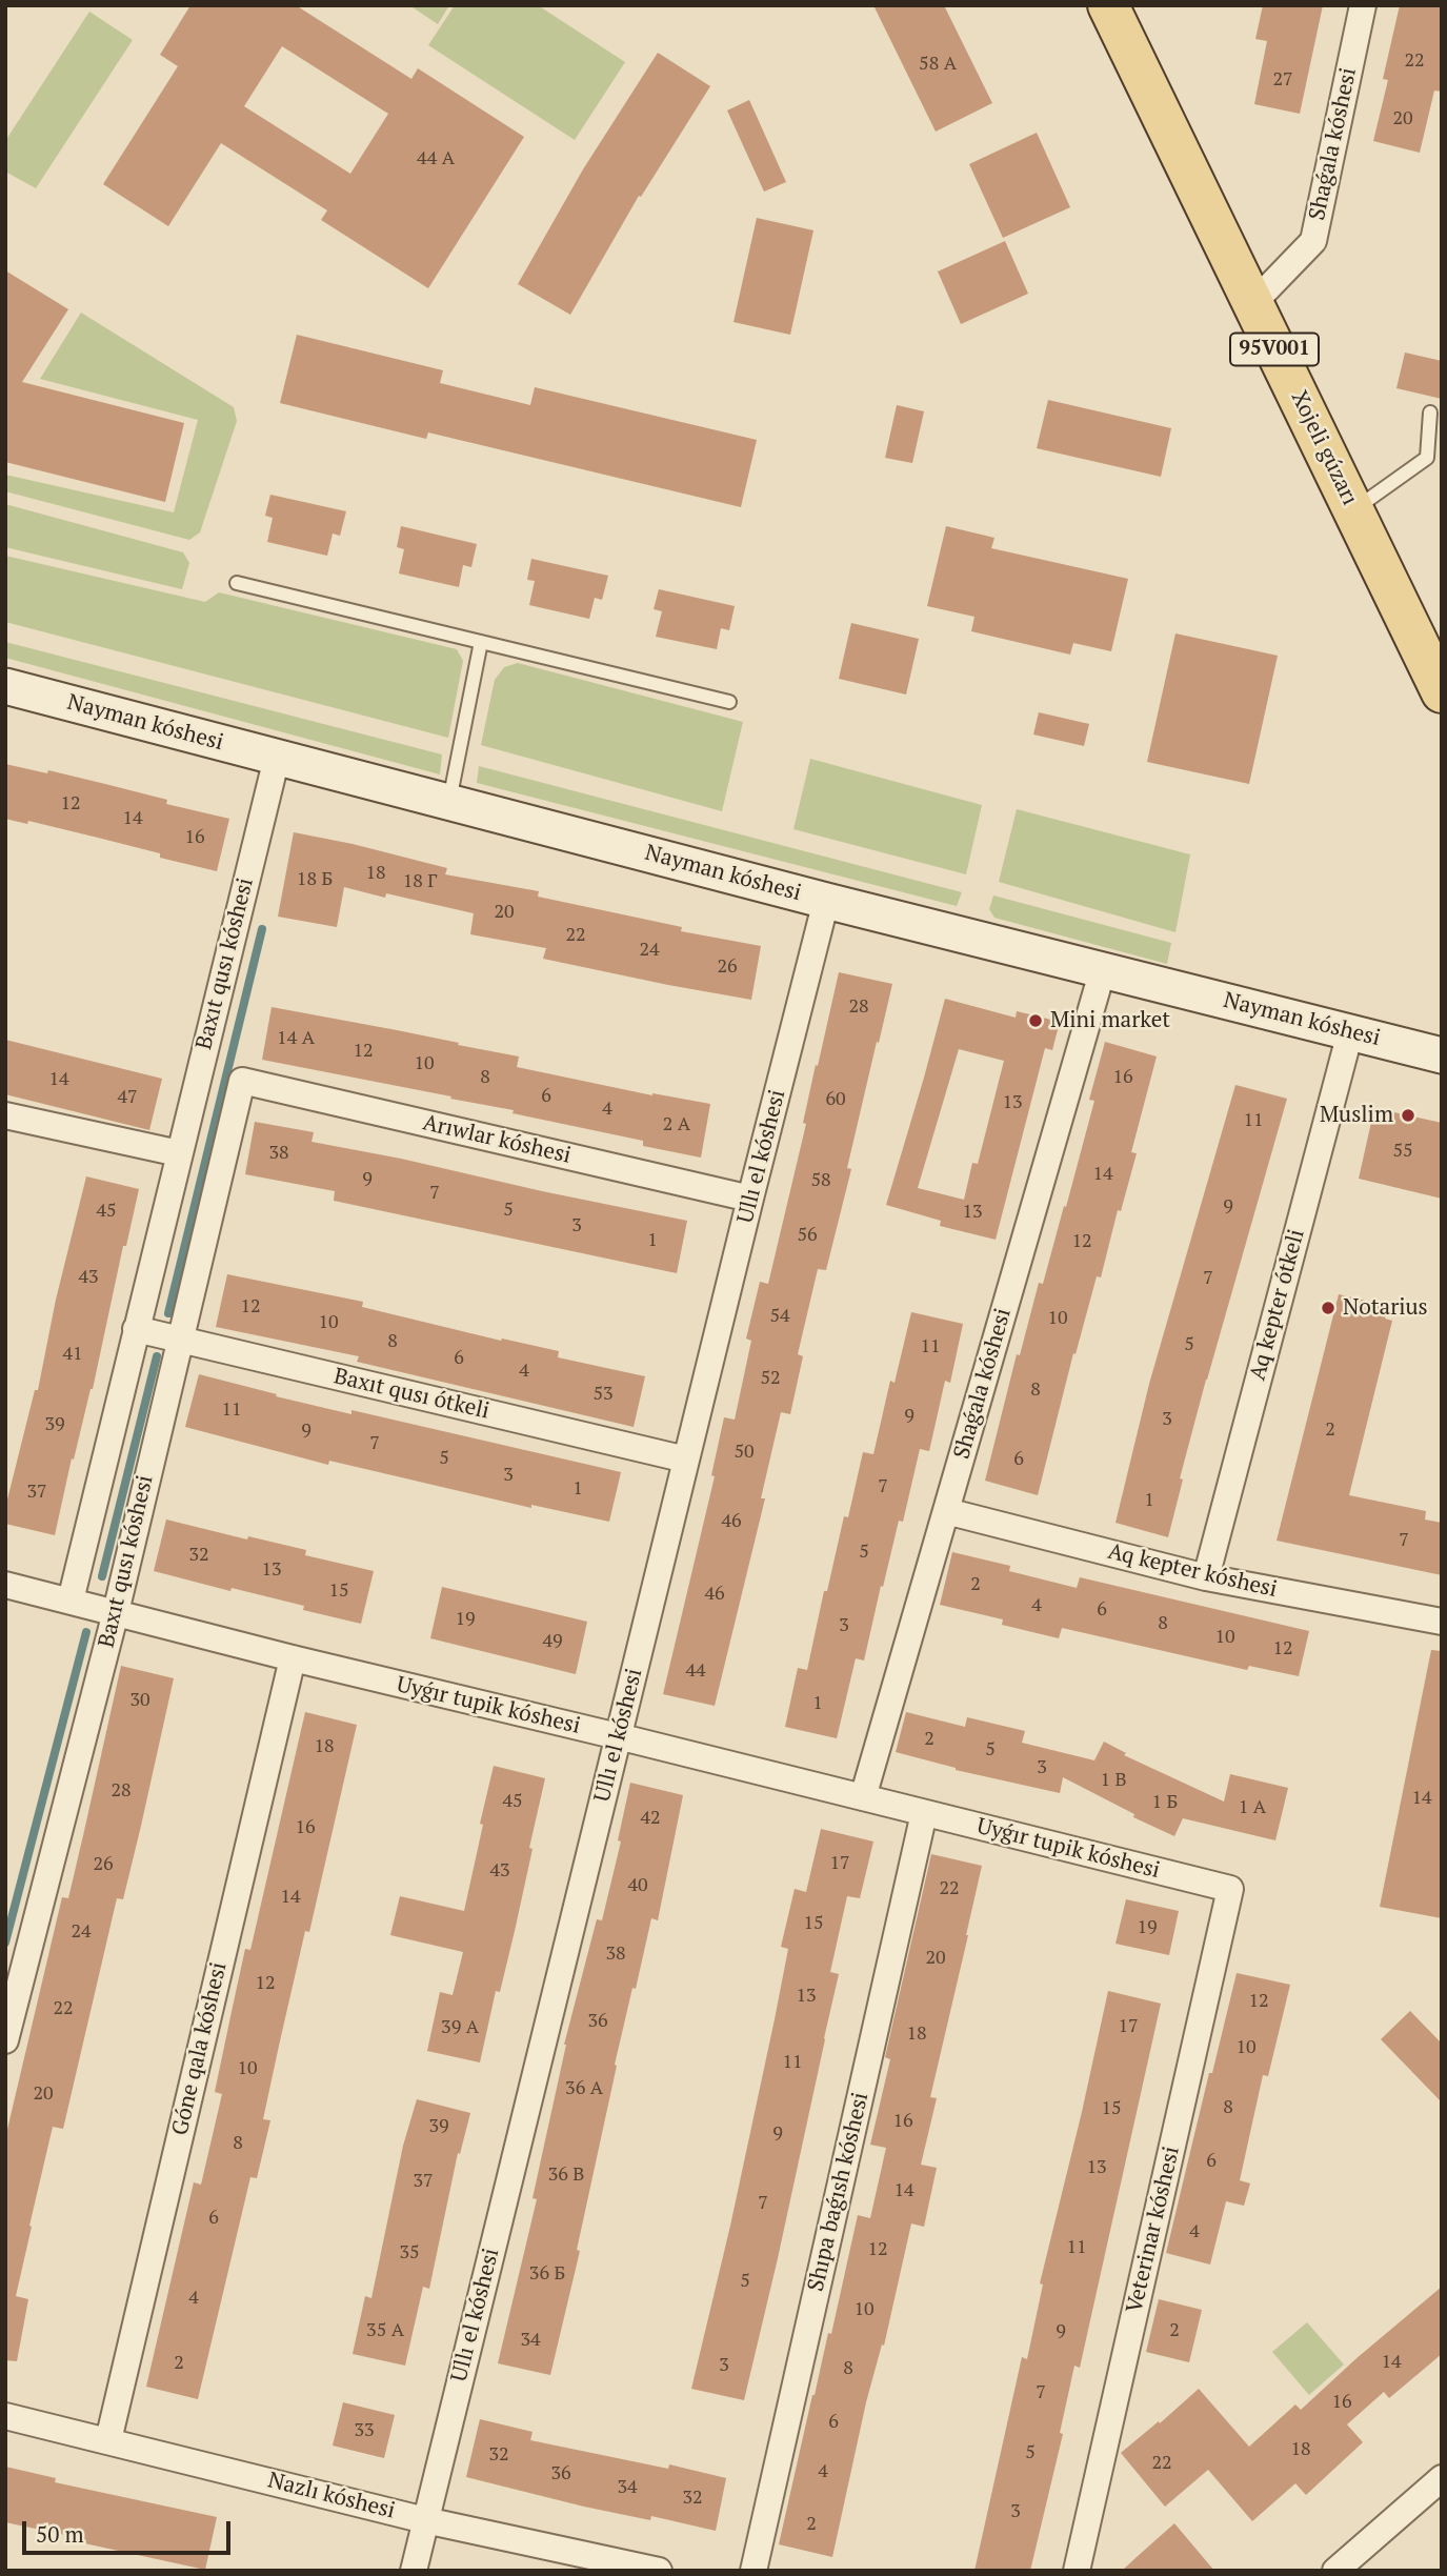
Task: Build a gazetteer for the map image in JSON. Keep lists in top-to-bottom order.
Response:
{
  "streets": {
    "main road": ["95V001", "Xojeli gúzarı", "Nayman kóshesi"],
    "street": [
      "Shaǵala kóshesi",
      "Baxıt qusı kóshesi",
      "Arıwlar kóshesi",
      "Ullı el kóshesi",
      "Aq kepter ótkeli",
      "Baxıt qusı ótkeli",
      "Aq kepter kóshesi",
      "Uyǵır tupik kóshesi",
      "Góne qala kóshesi",
      "Shıpa baǵısh kóshesi",
      "Veterinar kóshesi",
      "Nazlı kóshesi"
    ]
  },
  "crossings": [
    ["Shaǵala kóshesi", "Xojeli gúzarı"],
    ["Shaǵala kóshesi", "Nayman kóshesi"],
    ["Shaǵala kóshesi", "Aq kepter kóshesi"],
    ["Shaǵala kóshesi", "Uyǵır tupik kóshesi"],
    ["Nayman kóshesi", "Baxıt qusı kóshesi"],
    ["Nayman kóshesi", "Ullı el kóshesi"],
    ["Nayman kóshesi", "Aq kepter ótkeli"],
    ["Baxıt qusı kóshesi", "Arıwlar kóshesi"],
    ["Baxıt qusı kóshesi", "Baxıt qusı ótkeli"],
    ["Baxıt qusı kóshesi", "Uyǵır tupik kóshesi"],
    ["Arıwlar kóshesi", "Ullı el kóshesi"],
    ["Ullı el kóshesi", "Baxıt qusı ótkeli"],
    ["Ullı el kóshesi", "Uyǵır tupik kóshesi"],
    ["Ullı el kóshesi", "Nazlı kóshesi"],
    ["Aq kepter ótkeli", "Aq kepter kóshesi"],
    ["Uyǵır tupik kóshesi", "Góne qala kóshesi"],
    ["Uyǵır tupik kóshesi", "Shıpa baǵısh kóshesi"],
    ["Uyǵır tupik kóshesi", "Veterinar kóshesi"],
    ["Góne qala kóshesi", "Nazlı kóshesi"]
  ],
  "places": ["Mini market", "Muslim", "Notarius"],
  "house_numbers": [
    "22",
    "58 А",
    "27",
    "20",
    "44 А",
    "12",
    "14",
    "16",
    "18",
    "18 Б",
    "18 Г",
    "20",
    "22",
    "24",
    "26",
    "28",
    "14 А",
    "12",
    "10",
    "8",
    "16",
    "14",
    "6",
    "47",
    "60",
    "13",
    "4",
    "11",
    "2 А",
    "55",
    "38",
    "14",
    "9",
    "58",
    "7",
    "9",
    "5",
    "45",
    "13",
    "3",
    "56",
    "1",
    "12",
    "43",
    "7",
    "12",
    "54",
    "10",
    "10",
    "8",
    "5",
    "11",
    "41",
    "6",
    "4",
    "52",
    "8",
    "53",
    "11",
    "9",
    "3",
    "39",
    "2",
    "9",
    "7",
    "50",
    "5",
    "6",
    "3",
    "7",
    "1",
    "37",
    "1",
    "46",
    "7",
    "5",
    "32",
    "13",
    "2",
    "15",
    "46",
    "4",
    "6",
    "19",
    "8",
    "3",
    "10",
    "49",
    "12",
    "44",
    "30",
    "1",
    "2",
    "18",
    "5",
    "3",
    "1 В",
    "28",
    "14",
    "45",
    "1 Б",
    "1 А",
    "42",
    "16",
    "17",
    "26",
    "43",
    "40",
    "22",
    "14",
    "15",
    "19",
    "24",
    "38",
    "20",
    "12",
    "13",
    "12",
    "22",
    "36",
    "17",
    "39 А",
    "18",
    "10",
    "11",
    "10",
    "36 А",
    "20",
    "8",
    "15",
    "16",
    "39",
    "9",
    "8",
    "6",
    "13",
    "36 В",
    "37",
    "14",
    "7",
    "6",
    "4",
    "11",
    "12",
    "35",
    "36 Б",
    "5",
    "4",
    "10",
    "35 А",
    "2",
    "9",
    "34",
    "14",
    "2",
    "3",
    "8",
    "7",
    "16",
    "6",
    "33",
    "18",
    "5",
    "32",
    "22",
    "4",
    "36",
    "34",
    "32",
    "3",
    "2"
  ],
  "scale_bar": "50 m"
}
